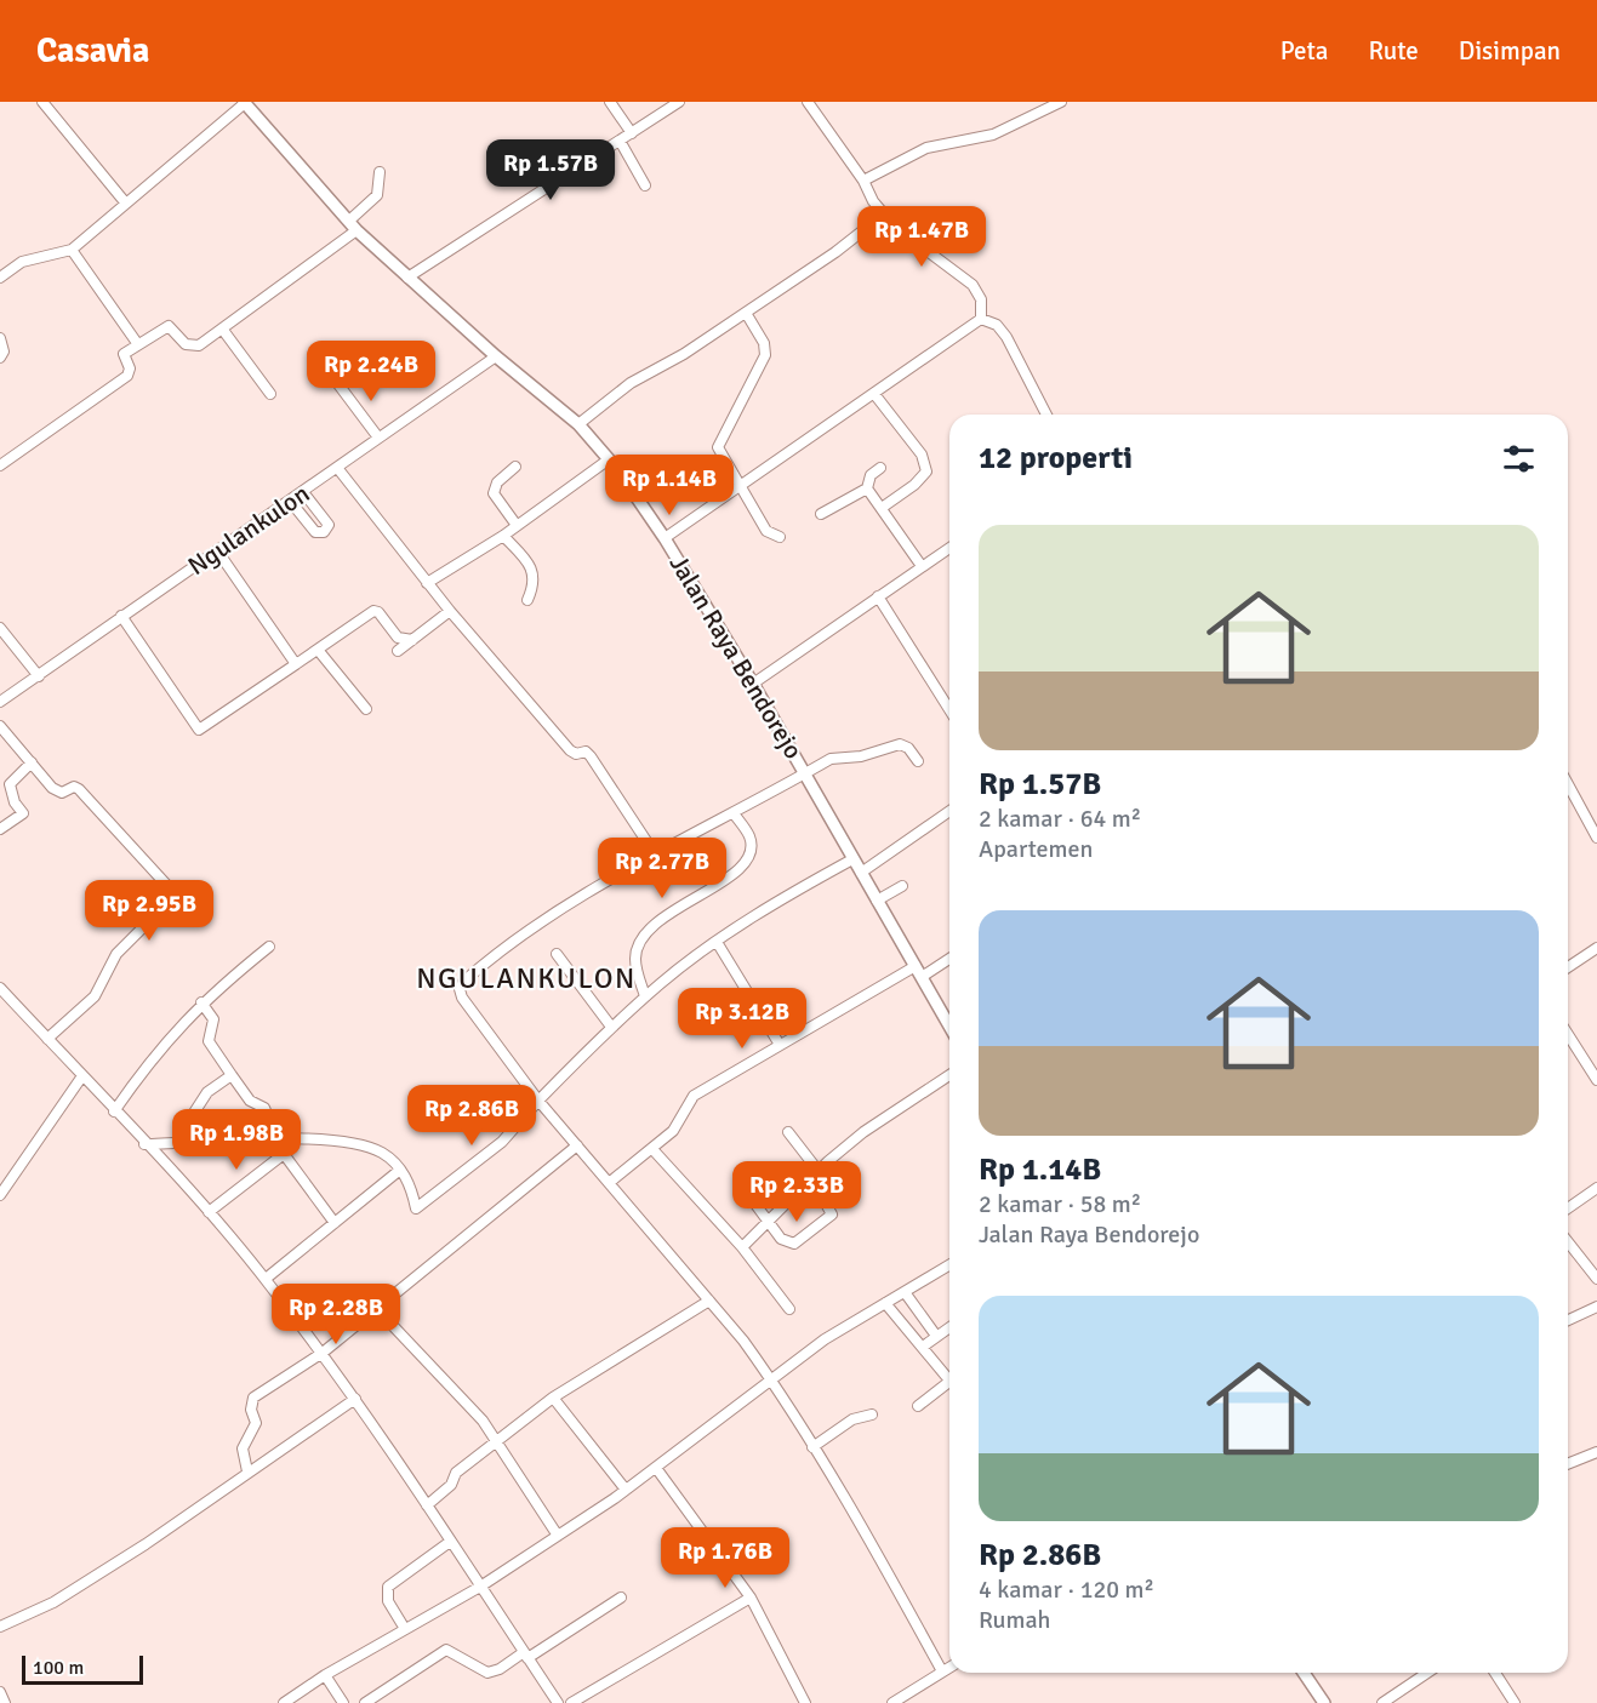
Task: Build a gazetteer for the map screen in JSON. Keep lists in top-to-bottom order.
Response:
{
  "streets": {
    "main road": ["Jalan Raya Bendorejo"],
    "street": ["Ngulankulon"]
  },
  "crossings": [
    ["Ngulankulon", "Jalan Raya Bendorejo"]
  ],
  "districts": ["NGULANKULON"],
  "scale_bar": "100 m",
  "page": {
    "header": "Casavia",
    "nav": ["Peta", "Rute", "Disimpan"],
    "price": [
      "Rp 1.57B",
      "Rp 1.47B",
      "Rp 2.24B",
      "Rp 1.14B",
      "Rp 2.77B",
      "Rp 2.95B",
      "Rp 3.12B",
      "Rp 2.86B",
      "Rp 1.98B",
      "Rp 2.33B",
      "Rp 2.28B",
      "Rp 1.76B"
    ],
    "heading": "12 properti",
    "list": [
      {
        "name": "Rp 1.57B",
        "note": "2 kamar · 64 m² · Apartemen"
      },
      {
        "name": "Rp 1.14B",
        "note": "2 kamar · 58 m² · Jalan Raya Bendorejo"
      },
      {
        "name": "Rp 2.86B",
        "note": "4 kamar · 120 m² · Rumah"
      }
    ],
    "scale": "100 m"
  }
}
